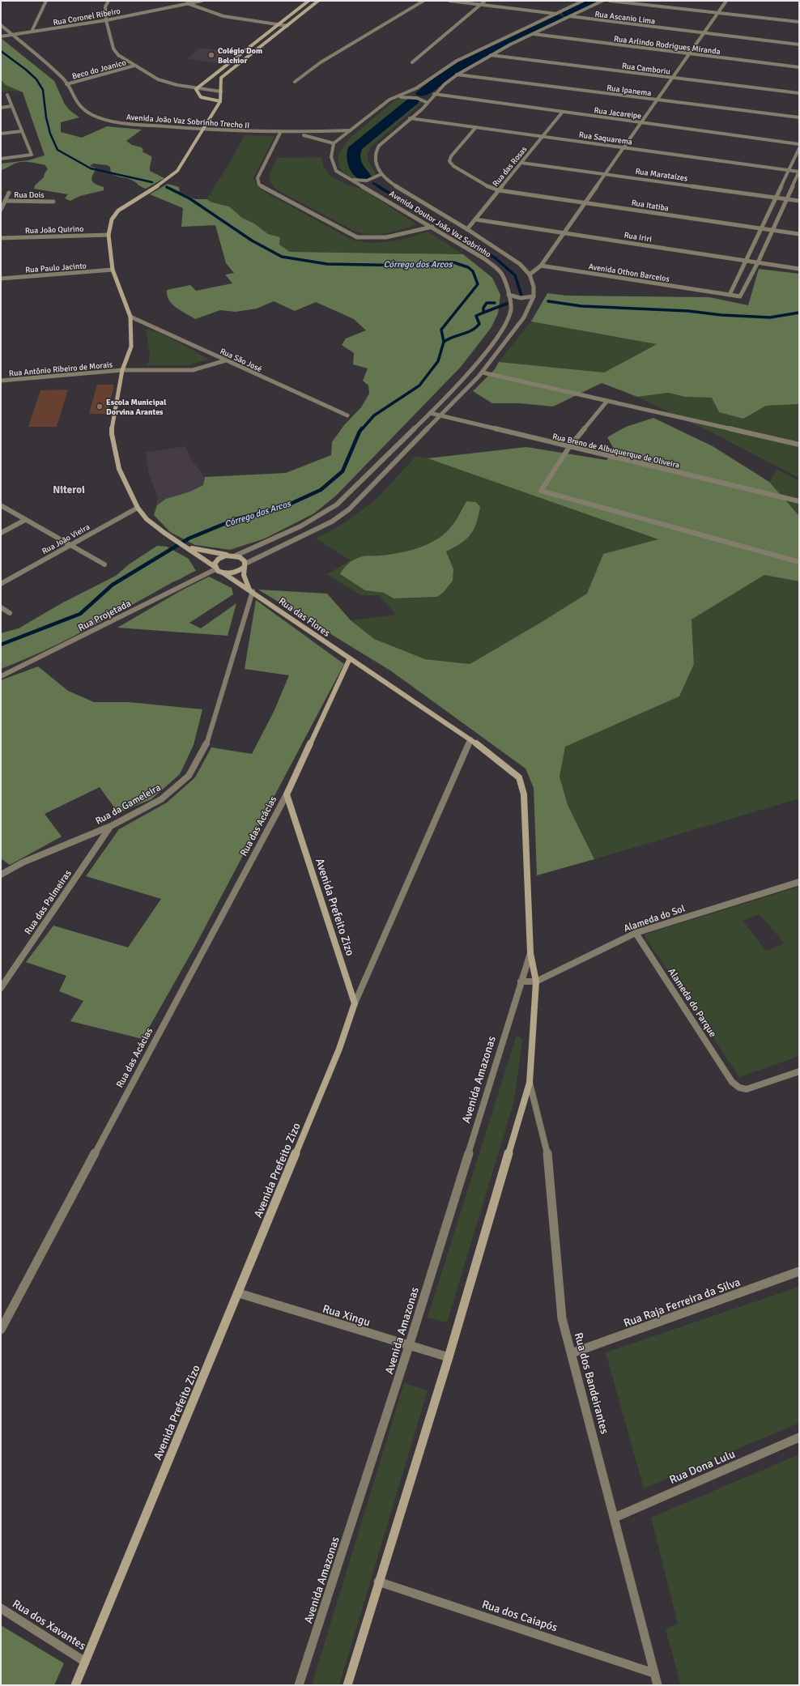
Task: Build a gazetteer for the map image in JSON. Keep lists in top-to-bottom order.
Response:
{
  "streets": {
    "main road": ["Rua das Flores", "Avenida Prefeito Zizo"],
    "street": [
      "Rua Coronel Ribeiro",
      "Rua Ascanio Lima",
      "Rua Arlindo Rodrigues Miranda",
      "Rua Camboriu",
      "Beco do Joanico",
      "Rua Ipanema",
      "Rua Jacareipe",
      "Avenida João Vaz Sobrinho Trecho II",
      "Rua Saquarema",
      "Rua das Rosas",
      "Rua Marataízes",
      "Rua Dois",
      "Rua Itatiba",
      "Avenida Doutor João Vaz Sobrinho",
      "Rua João Quirino",
      "Rua Iriri",
      "Rua Paulo Jacinto",
      "Avenida Othon Barcelos",
      "Rua São José",
      "Rua Antônio Ribeiro de Morais",
      "Rua Breno de Albuquerque de Oliveira",
      "Rua João Vieira",
      "Rua Projetada",
      "Rua da Gameleira",
      "Rua das Acácias",
      "Rua das Palmeiras",
      "Alameda do Sol",
      "Alameda do Parque",
      "Avenida Amazonas",
      "Rua Raja Ferreira da Silva",
      "Rua Xingu",
      "Rua dos Bandeirantes",
      "Rua Dona Lulu",
      "Rua dos Caiapós",
      "Rua dos Xavantes"
    ]
  },
  "crossings": [
    ["Rua Coronel Ribeiro", "Avenida João Vaz Sobrinho Trecho II"],
    ["Rua Ascanio Lima", "Avenida Doutor João Vaz Sobrinho"],
    ["Rua Arlindo Rodrigues Miranda", "Avenida Doutor João Vaz Sobrinho"],
    ["Rua Camboriu", "Avenida Doutor João Vaz Sobrinho"],
    ["Beco do Joanico", "Avenida João Vaz Sobrinho Trecho II"],
    ["Rua Ipanema", "Avenida Doutor João Vaz Sobrinho"],
    ["Rua Jacareipe", "Rua das Rosas"],
    ["Rua Jacareipe", "Avenida Doutor João Vaz Sobrinho"],
    ["Rua Saquarema", "Rua das Rosas"],
    ["Rua Saquarema", "Rua Itatiba"],
    ["Rua Saquarema", "Avenida Doutor João Vaz Sobrinho"],
    ["Rua Saquarema", "Avenida Othon Barcelos"],
    ["Rua das Rosas", "Rua Marataízes"],
    ["Rua das Rosas", "Rua Itatiba"],
    ["Rua das Rosas", "Avenida Doutor João Vaz Sobrinho"],
    ["Rua das Rosas", "Rua Iriri"],
    ["Rua Marataízes", "Avenida Othon Barcelos"],
    ["Rua Itatiba", "Avenida Othon Barcelos"],
    ["Avenida Doutor João Vaz Sobrinho", "Rua Breno de Albuquerque de Oliveira"],
    ["Rua Iriri", "Avenida Othon Barcelos"],
    ["Rua São José", "Rua Antônio Ribeiro de Morais"],
    ["Rua das Flores", "Rua da Gameleira"],
    ["Rua das Flores", "Alameda do Sol"],
    ["Rua das Flores", "Avenida Amazonas"],
    ["Rua da Gameleira", "Rua das Palmeiras"],
    ["Rua das Acácias", "Avenida Prefeito Zizo"],
    ["Avenida Prefeito Zizo", "Rua Xingu"],
    ["Avenida Prefeito Zizo", "Rua dos Xavantes"],
    ["Alameda do Sol", "Alameda do Parque"],
    ["Alameda do Sol", "Avenida Amazonas"],
    ["Avenida Amazonas", "Rua Xingu"],
    ["Rua Raja Ferreira da Silva", "Rua dos Bandeirantes"],
    ["Rua dos Bandeirantes", "Rua Dona Lulu"],
    ["Rua dos Bandeirantes", "Rua dos Caiapós"]
  ],
  "districts": ["Niteroi"],
  "water": ["Córrego dos Arcos"],
  "places": ["Colégio Dom Belchior", "Escola Municipal Dorvina Arantes"]
}
